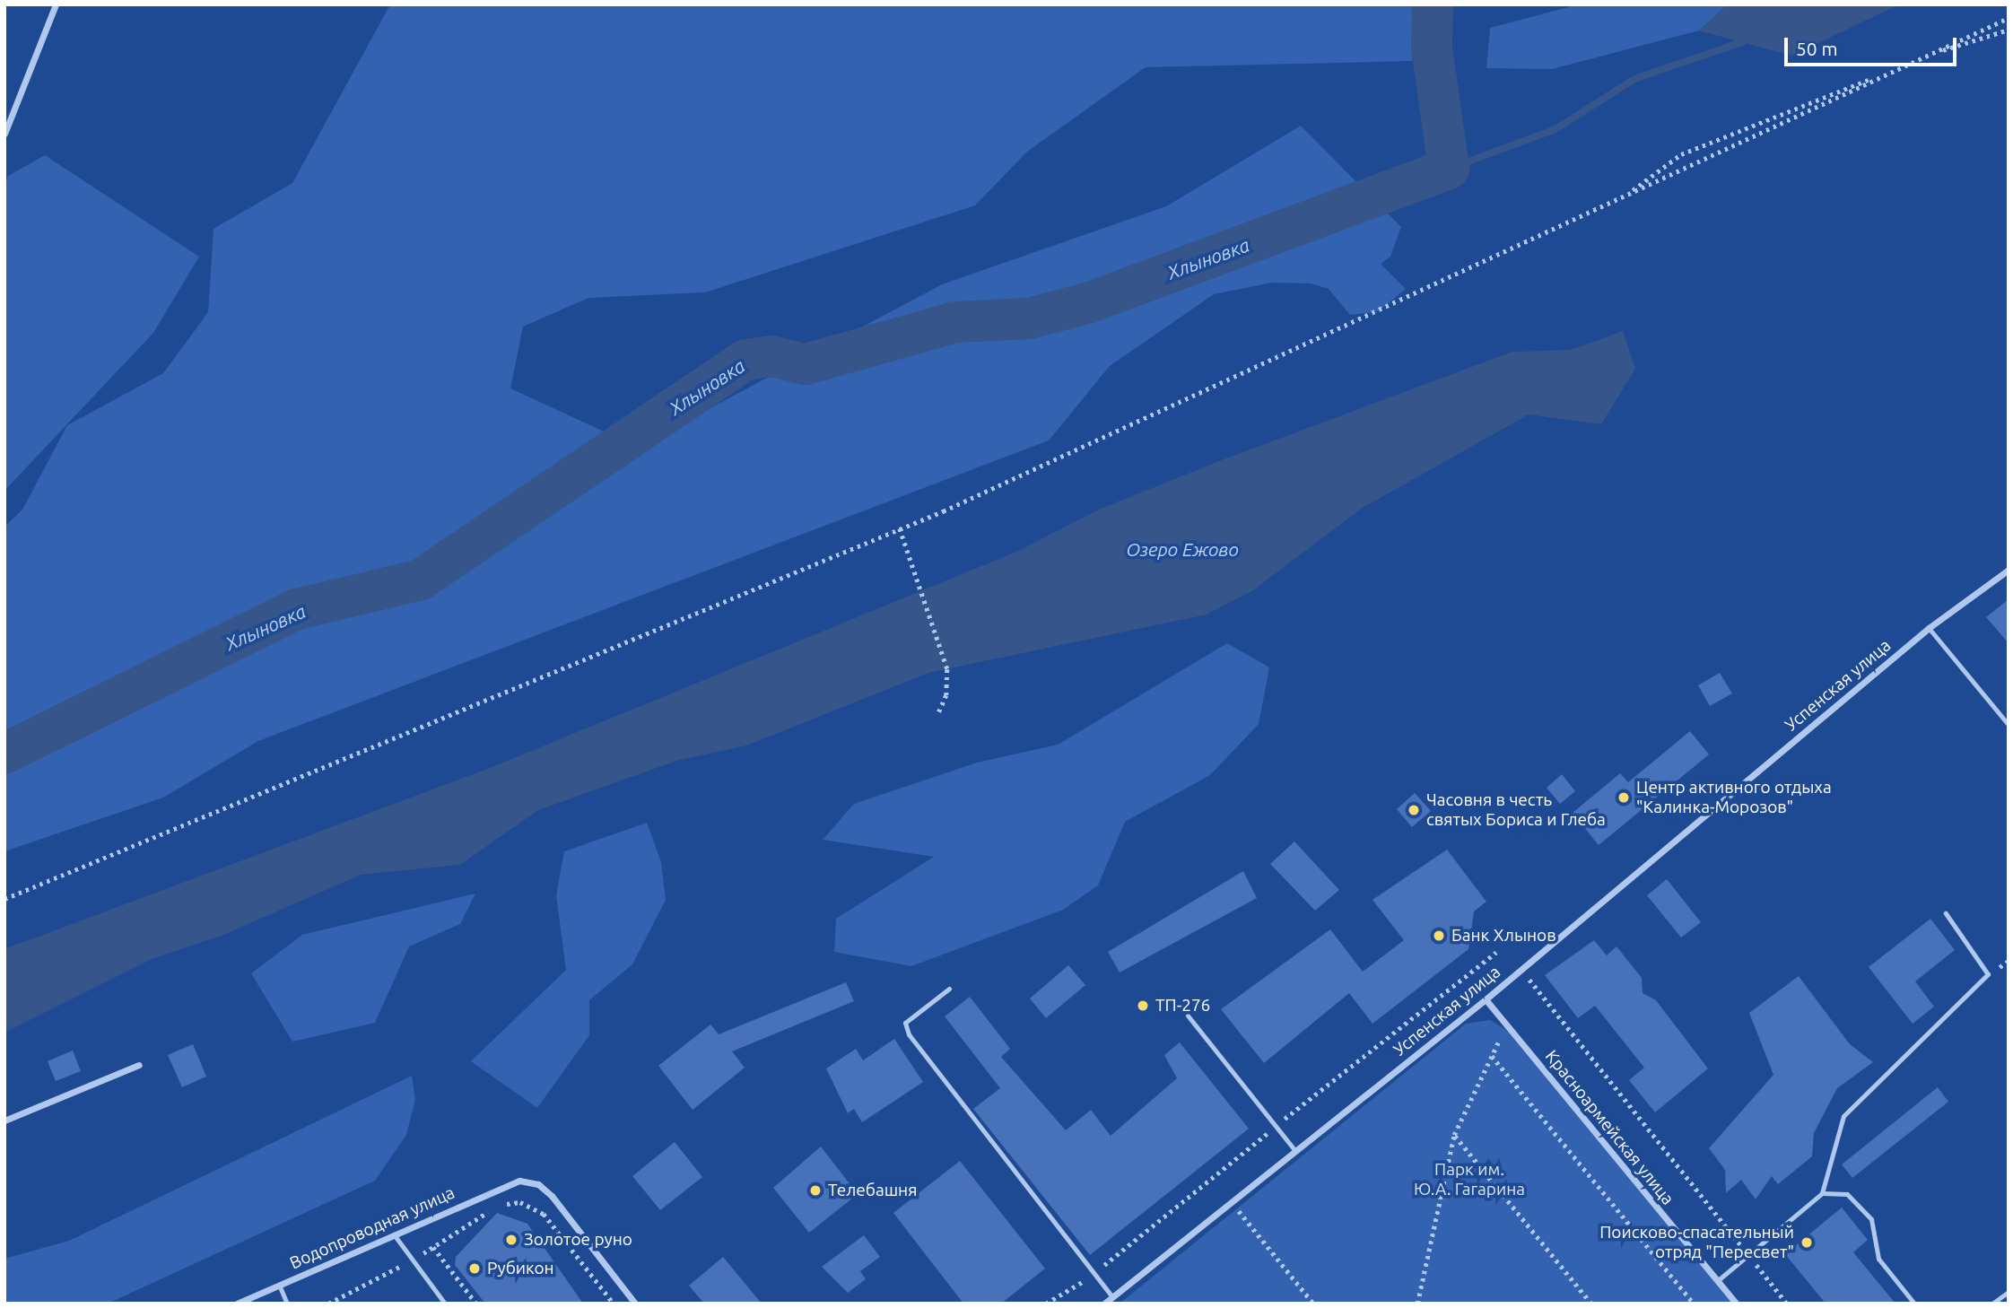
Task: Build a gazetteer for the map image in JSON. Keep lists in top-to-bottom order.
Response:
{
  "streets": {
    "street": ["Успенская улица", "Красноармейская улица", "Водопроводная улица"]
  },
  "crossings": [
    ["Успенская улица", "Красноармейская улица"]
  ],
  "water": ["Хлыновка", "Озеро Ежово"],
  "parks": ["Парк им. Ю.А. Гагарина"],
  "places": [
    "Центр активного отдыха \"Калинка-Морозов\"",
    "Часовня в честь святых Бориса и Глеба",
    "Банк Хлынов",
    "ТП-276",
    "Телебашня",
    "Золотое руно",
    "Поисково-спасательный отряд \"Пересвет\"",
    "Рубикон"
  ],
  "scale_bar": "50 m"
}
